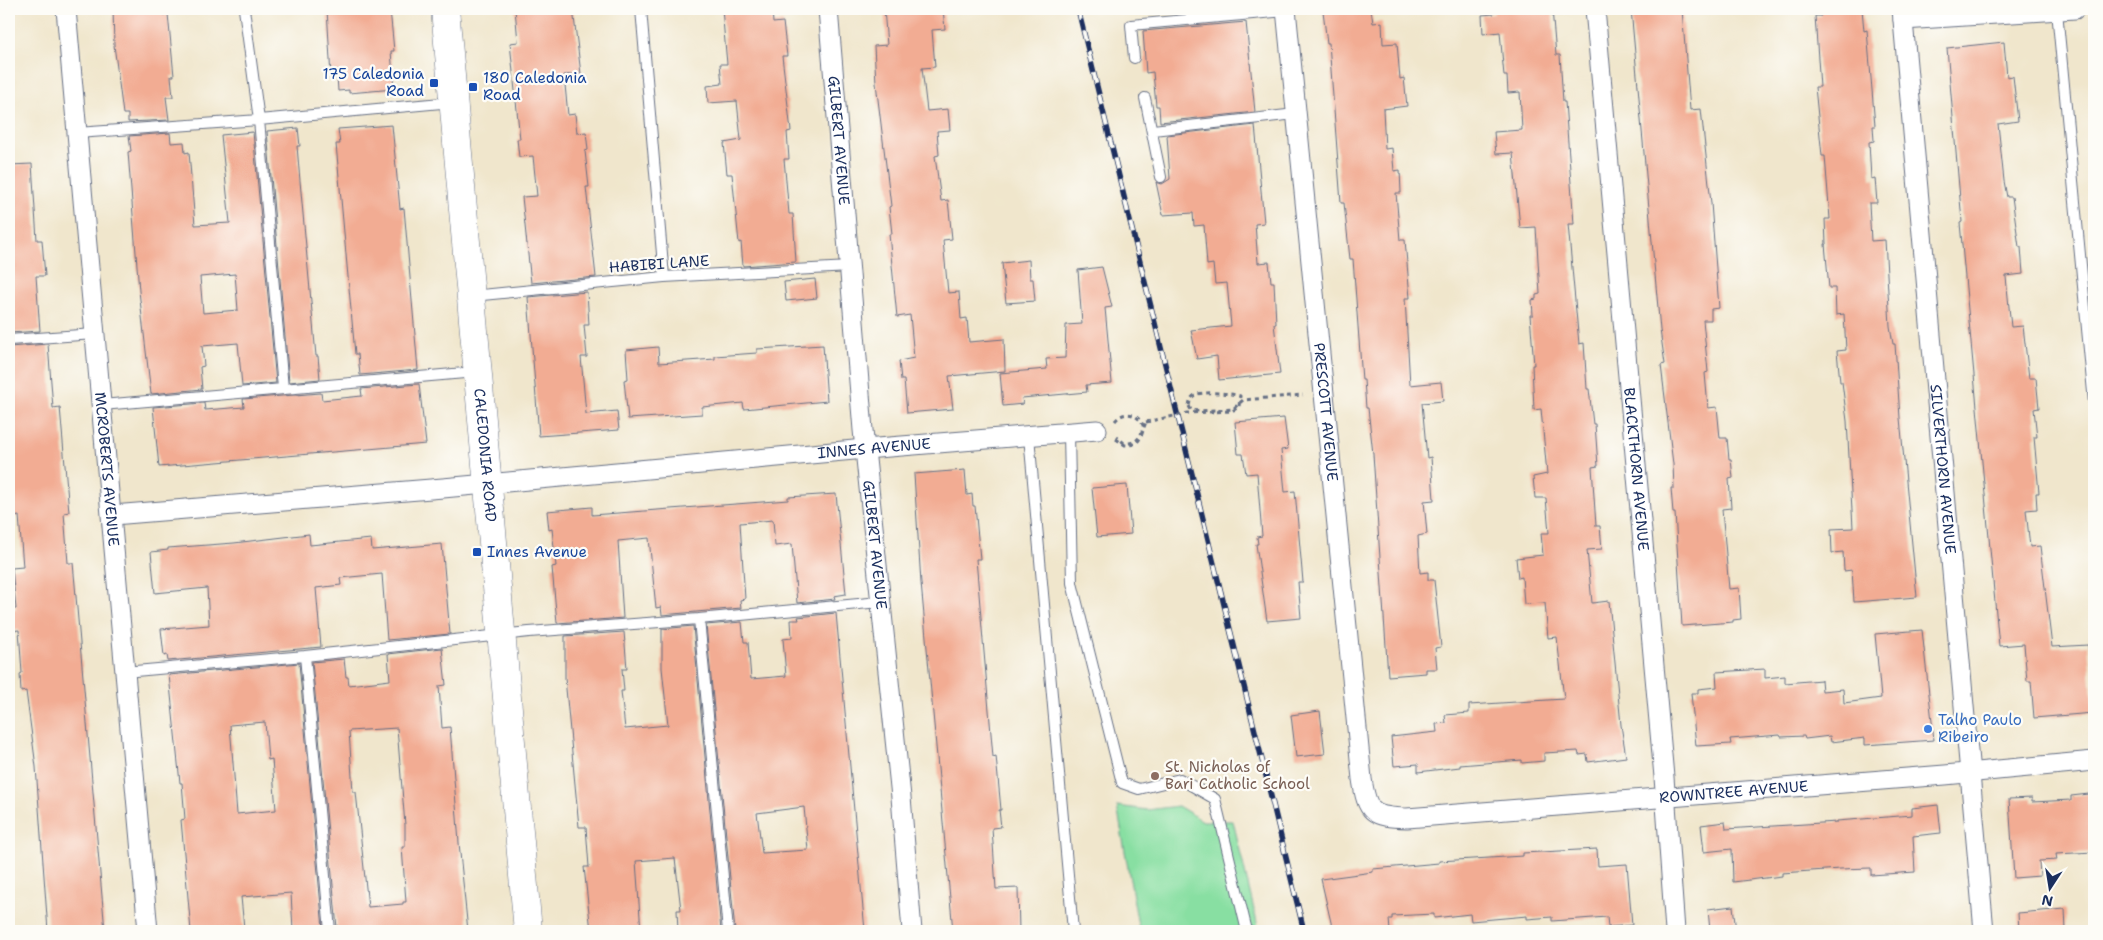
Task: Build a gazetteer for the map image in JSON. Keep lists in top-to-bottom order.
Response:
{
  "streets": {
    "street": [
      "GILBERT AVENUE",
      "PRESCOTT AVENUE",
      "INNES AVENUE",
      "CALEDONIA ROAD",
      "MCROBERTS AVENUE",
      "BLACKTHORN AVENUE",
      "SILVERTHORN AVENUE",
      "ROWNTREE AVENUE"
    ],
    "lane": ["HABIBI LANE"]
  },
  "crossings": [
    ["GILBERT AVENUE", "HABIBI LANE"],
    ["GILBERT AVENUE", "INNES AVENUE"],
    ["HABIBI LANE", "CALEDONIA ROAD"],
    ["PRESCOTT AVENUE", "ROWNTREE AVENUE"],
    ["INNES AVENUE", "CALEDONIA ROAD"],
    ["INNES AVENUE", "MCROBERTS AVENUE"],
    ["BLACKTHORN AVENUE", "ROWNTREE AVENUE"],
    ["SILVERTHORN AVENUE", "ROWNTREE AVENUE"]
  ],
  "places": {
    "transit": ["175 Caledonia Road", "180 Caledonia Road", "Innes Avenue"],
    "other": ["Talho Paulo Ribeiro", "St. Nicholas of Bari Catholic School"]
  },
  "north": "bottom"
}
